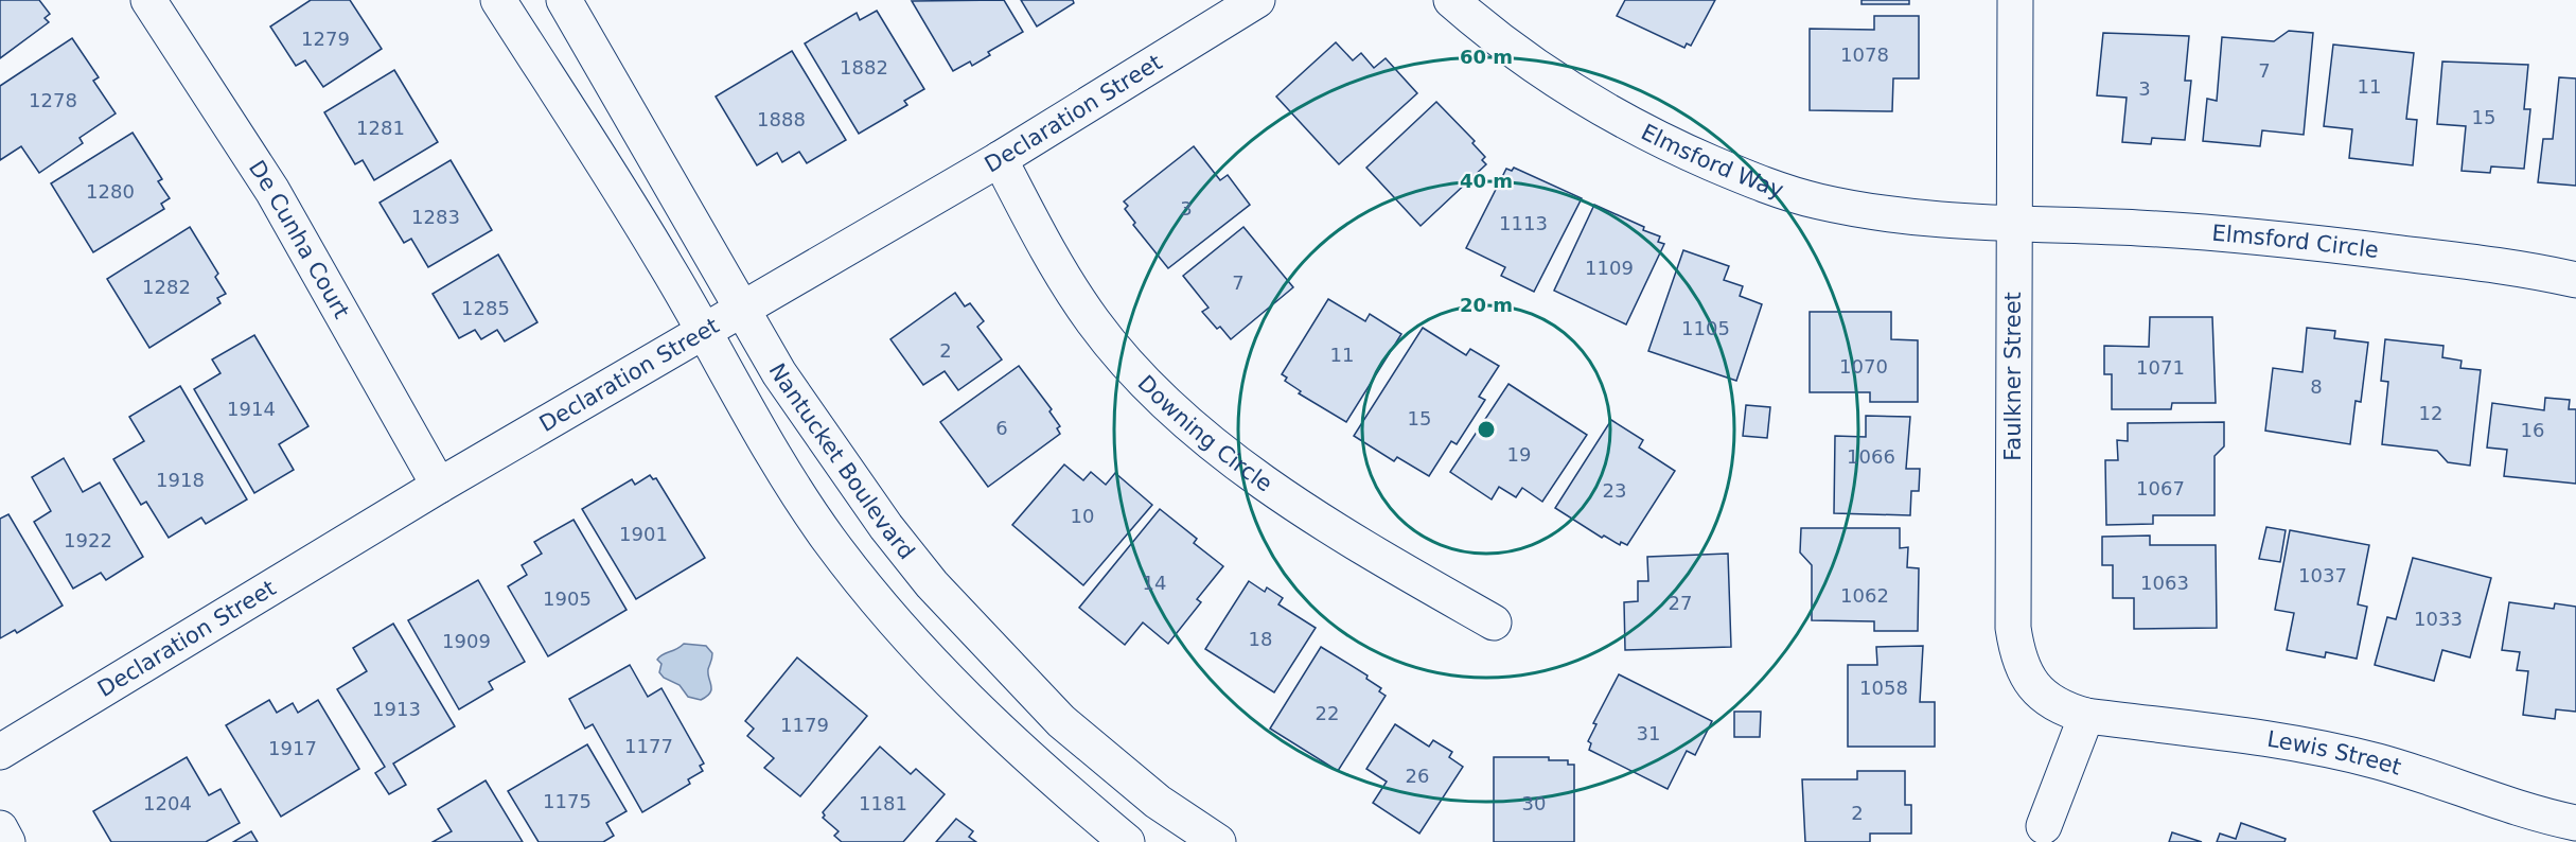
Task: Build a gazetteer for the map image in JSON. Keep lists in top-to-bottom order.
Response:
{
  "streets": {
    "street": [
      "Declaration Street",
      "Elmsford Way",
      "De Cunha Court",
      "Elmsford Circle",
      "Faulkner Street",
      "Downing Circle",
      "Nantucket Boulevard",
      "Lewis Street"
    ]
  },
  "crossings": [
    ["Declaration Street", "De Cunha Court"],
    ["Declaration Street", "Downing Circle"],
    ["Declaration Street", "Nantucket Boulevard"],
    ["Elmsford Way", "Elmsford Circle"],
    ["Elmsford Way", "Faulkner Street"],
    ["Elmsford Circle", "Faulkner Street"],
    ["Faulkner Street", "Lewis Street"]
  ],
  "house_numbers": [
    "1279",
    "1078",
    "1882",
    "7",
    "11",
    "3",
    "1278",
    "15",
    "1888",
    "1281",
    "1280",
    "3",
    "1283",
    "1113",
    "1109",
    "7",
    "1282",
    "1285",
    "1105",
    "2",
    "11",
    "1070",
    "1071",
    "8",
    "1914",
    "12",
    "15",
    "6",
    "16",
    "19",
    "1066",
    "1918",
    "1067",
    "23",
    "10",
    "1901",
    "1922",
    "1037",
    "14",
    "1063",
    "1062",
    "1905",
    "27",
    "1033",
    "18",
    "1909",
    "1058",
    "1913",
    "22",
    "1179",
    "31",
    "1177",
    "1917",
    "26",
    "1175",
    "1204",
    "1181",
    "30",
    "2"
  ],
  "rings": ["60 m", "40 m", "20 m"]
}
